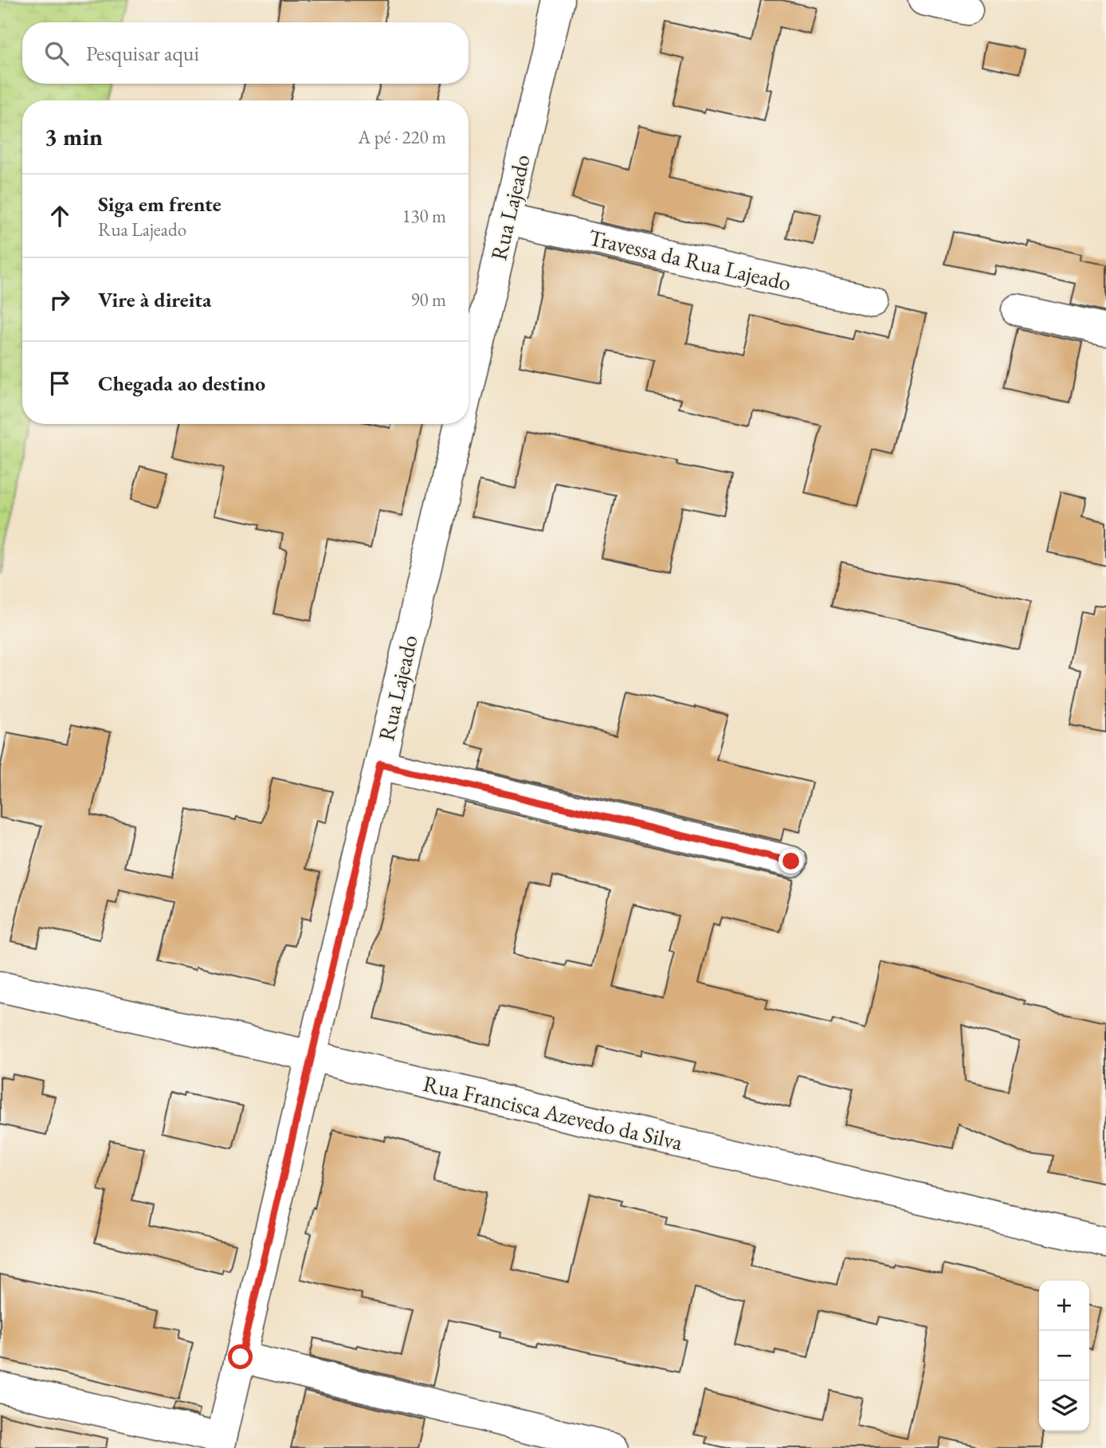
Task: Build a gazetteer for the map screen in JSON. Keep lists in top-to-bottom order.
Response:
{
  "streets": {
    "street": ["Rua Lajeado", "Travessa da Rua Lajeado", "Rua Francisca Azevedo da Silva"]
  },
  "crossings": [
    ["Rua Lajeado", "Travessa da Rua Lajeado"],
    ["Rua Lajeado", "Rua Francisca Azevedo da Silva"]
  ],
  "page": {
    "search": "Pesquisar aqui",
    "heading": ["3 min", "A pé · 220 m"],
    "list": [
      ["Siga em frente", "Rua Lajeado", "130 m"],
      ["Vire à direita", "90 m"],
      "Chegada ao destino"
    ],
    "map_buttons": ["+", "−"]
  }
}
